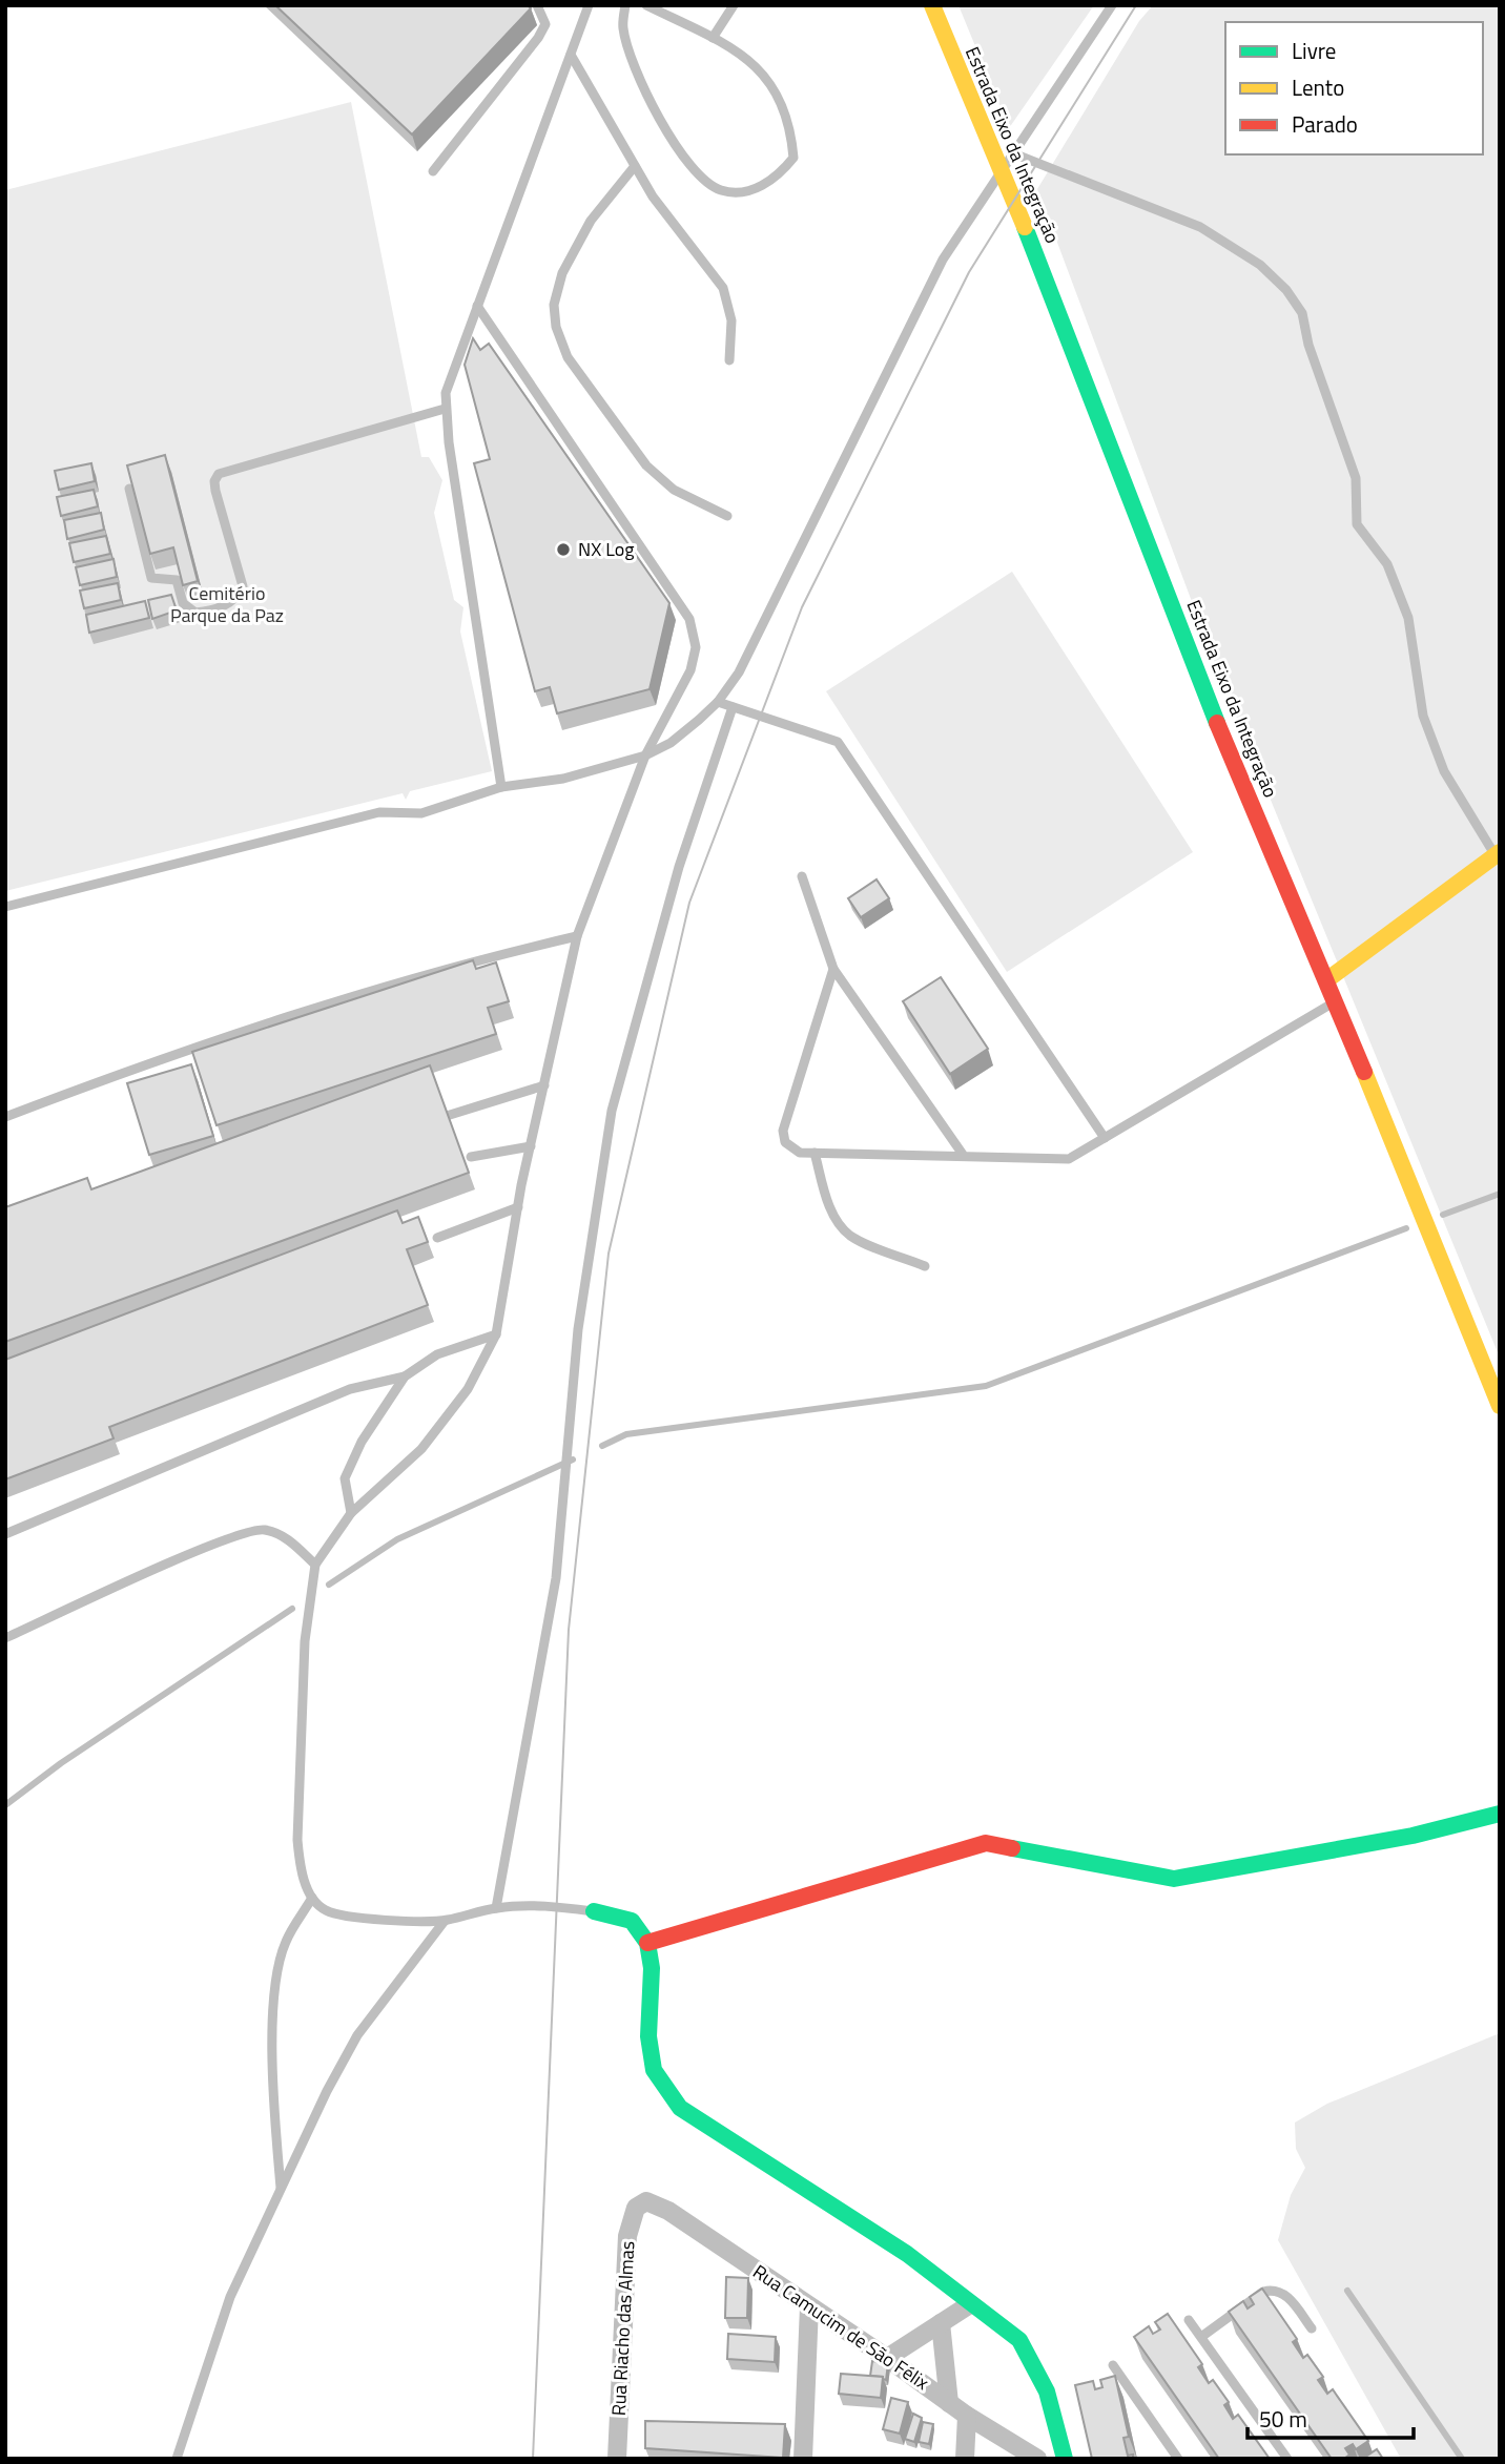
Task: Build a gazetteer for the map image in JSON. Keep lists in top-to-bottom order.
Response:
{
  "streets": {
    "street": ["Estrada Eixo da Integração", "Rua Camucim de São Félix", "Rua Riacho das Almas"]
  },
  "crossings": [
    ["Rua Camucim de São Félix", "Rua Riacho das Almas"]
  ],
  "parks": ["Cemitério Parque da Paz"],
  "places": ["NX Log"],
  "legend": ["Livre", "Lento", "Parado"],
  "scale_bar": "50 m"
}
